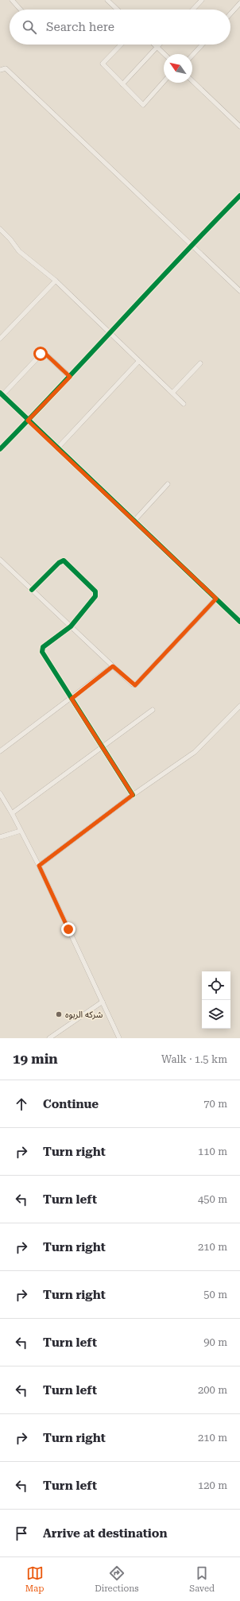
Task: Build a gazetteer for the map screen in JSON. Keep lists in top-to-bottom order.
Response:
{
  "places": ["شركه الربوه"],
  "north": "top left",
  "page": {
    "search": "Search here",
    "heading": ["19 min", "Walk · 1.5 km"],
    "list": [
      ["Continue", "70 m"],
      ["Turn right", "110 m"],
      ["Turn left", "450 m"],
      ["Turn right", "210 m"],
      ["Turn right", "50 m"],
      ["Turn left", "90 m"],
      ["Turn left", "200 m"],
      ["Turn right", "210 m"],
      ["Turn left", "120 m"],
      "Arrive at destination"
    ],
    "nav": ["Map", "Directions", "Saved"]
  }
}
